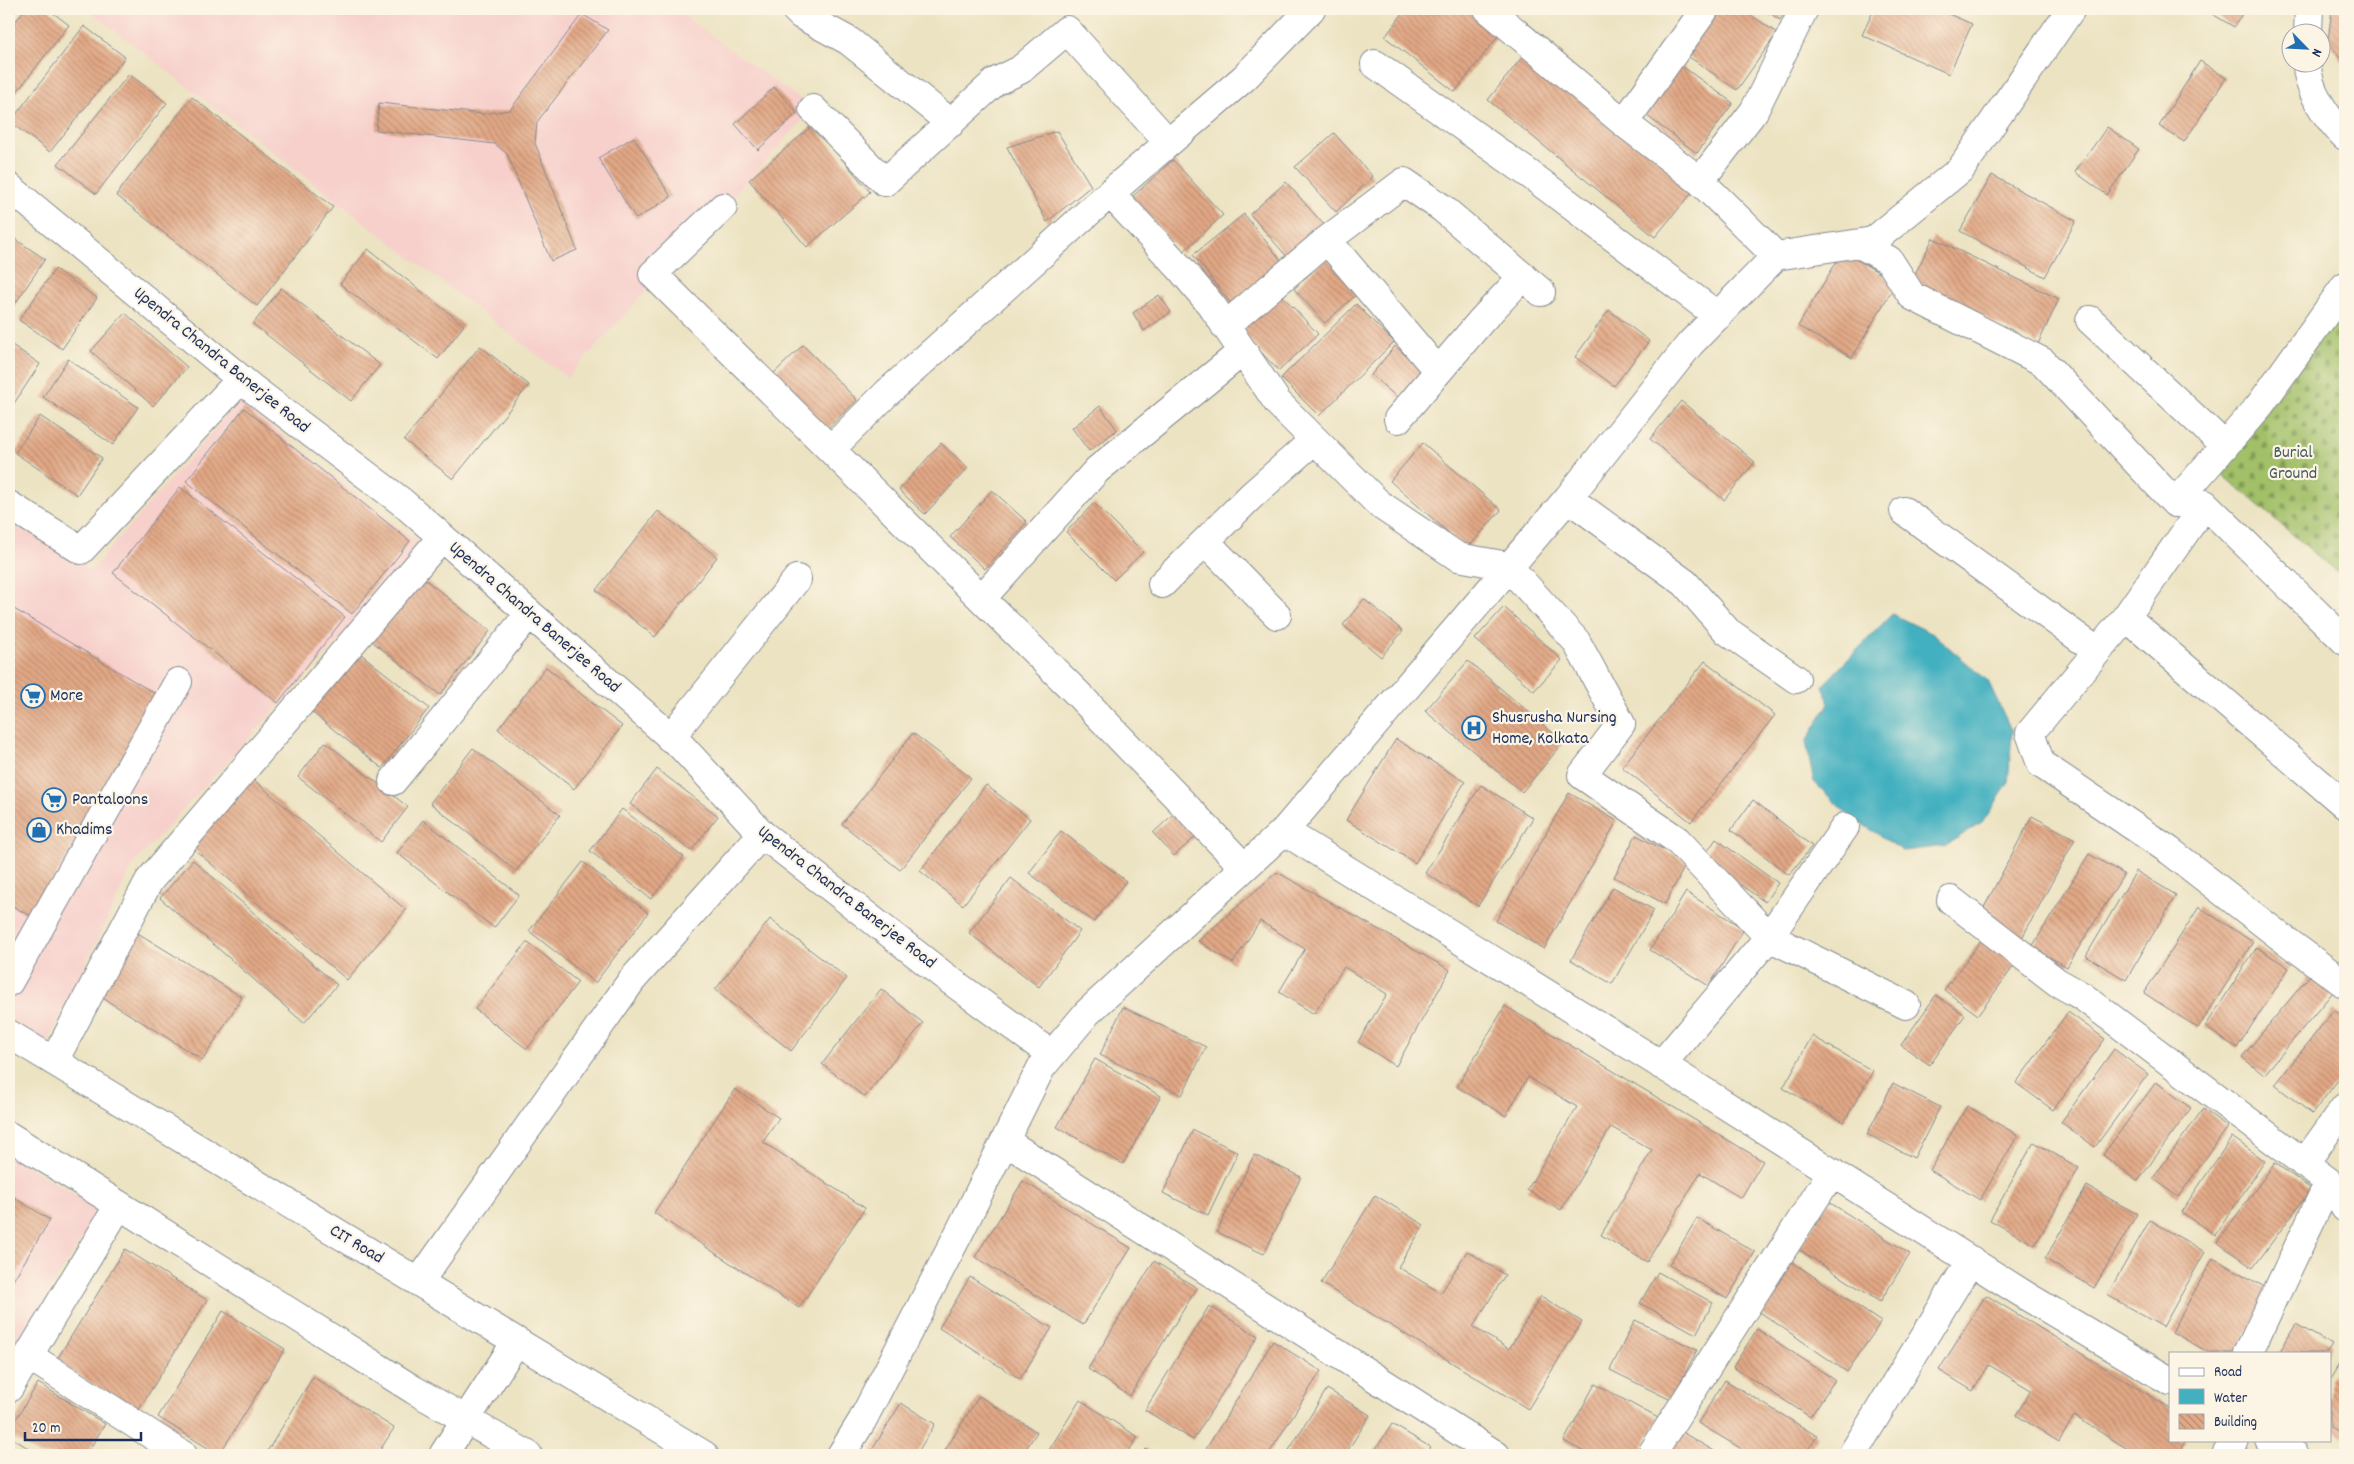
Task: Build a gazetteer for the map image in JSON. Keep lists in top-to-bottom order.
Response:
{
  "streets": {
    "street": ["Upendra Chandra Banerjee Road", "CIT Road"]
  },
  "parks": ["Burial Ground"],
  "places": {
    "supermarket": ["More", "Pantaloons"],
    "hospital": ["Shusrusha Nursing Home, Kolkata"],
    "shop": ["Khadims"]
  },
  "legend": ["Road", "Water", "Building"],
  "scale_bar": "20 m",
  "north": "bottom right"
}
